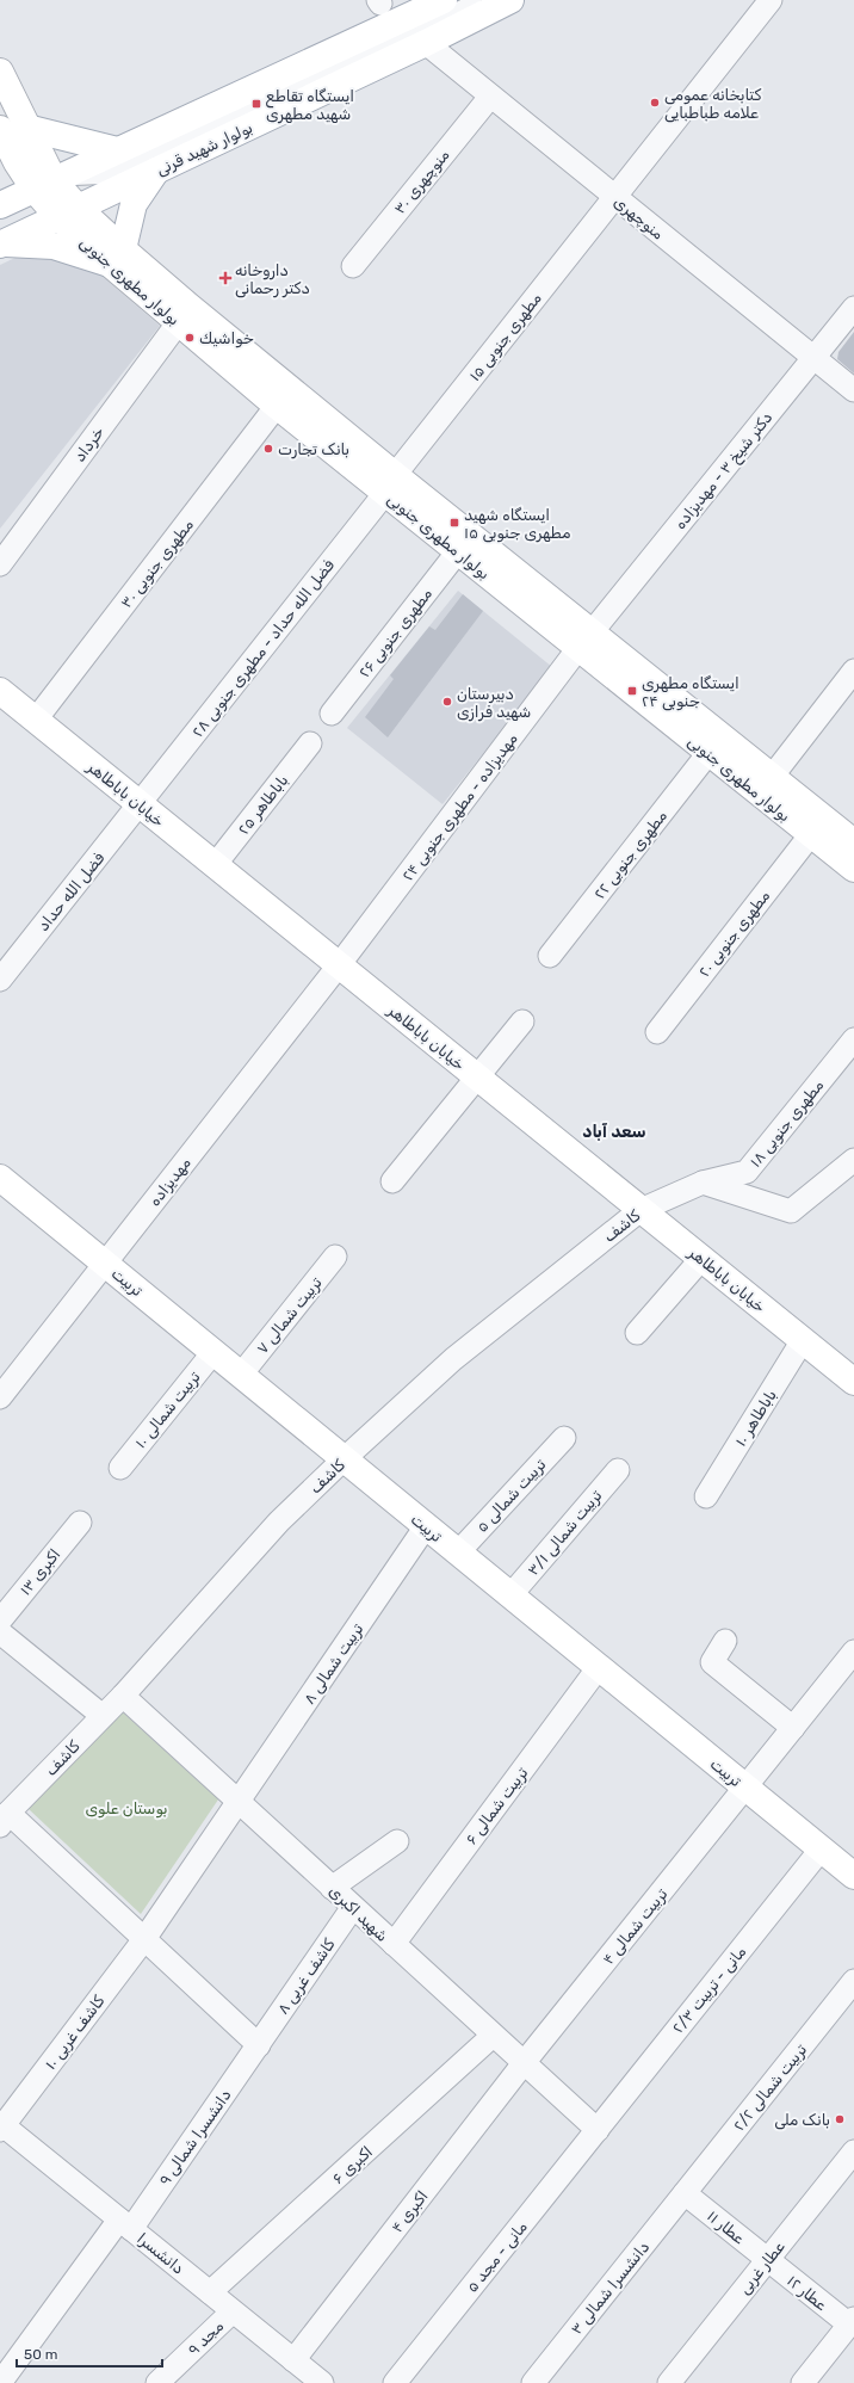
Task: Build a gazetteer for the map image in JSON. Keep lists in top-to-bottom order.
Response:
{
  "streets": {
    "main road": [
      "بولوار شهید قرنی",
      "بولوار مطهری جنوبی",
      "خیابان باباطاهر",
      "تربیت"
    ],
    "street": [
      "منوچهری ۳۰",
      "منوچهری",
      "مطهری جنوبی ۱۵",
      "خرداد",
      "دکتر شیخ ۳ - مهدیزاده",
      "مطهری جنوبی ۳۰",
      "مطهری جنوبی ۲۶",
      "فضل الله حداد - مطهری جنوبی ۲۸",
      "باباطاهر ۲۵",
      "مهدیزاده - مطهری جنوبی ۲۴",
      "مطهری جنوبی ۲۲",
      "فضل الله حداد",
      "مطهری جنوبی ۲۰",
      "مطهری جنوبی ۱۸",
      "مهدیزاده",
      "کاشف",
      "تربیت شمالی ۷",
      "تربیت شمالی ۱۰",
      "باباطاهر ۱۰",
      "تربیت شمالی ۵",
      "تربیت شمالی ۳/۱",
      "اکبری ۱۳",
      "تربیت شمالی ۸",
      "تربیت شمالی ۶",
      "شهید اکبری",
      "تربیت شمالی ۴",
      "کاشف غربی ۸",
      "مانی - تربیت ۲/۳",
      "کاشف غربی ۱۰",
      "تربیت شمالی ۲/۲",
      "دانشسرا شمالی ۹",
      "اکبری ۶",
      "اکبری ۴",
      "عطار ۱۱",
      "دانشسرا",
      "مانی - مجد ۵",
      "عطار غربی",
      "دانشسرا شمالی ۳",
      "عطار ۱۲",
      "مجد ۹"
    ]
  },
  "crossings": [
    ["بولوار شهید قرنی", "منوچهری"],
    ["بولوار شهید قرنی", "بولوار مطهری جنوبی"],
    ["منوچهری ۳۰", "منوچهری"],
    ["منوچهری", "مطهری جنوبی ۱۵"],
    ["منوچهری", "دکتر شیخ ۳ - مهدیزاده"],
    ["بولوار مطهری جنوبی", "مطهری جنوبی ۱۵"],
    ["بولوار مطهری جنوبی", "خرداد"],
    ["بولوار مطهری جنوبی", "دکتر شیخ ۳ - مهدیزاده"],
    ["بولوار مطهری جنوبی", "مطهری جنوبی ۳۰"],
    ["بولوار مطهری جنوبی", "مطهری جنوبی ۲۶"],
    ["بولوار مطهری جنوبی", "فضل الله حداد - مطهری جنوبی ۲۸"],
    ["بولوار مطهری جنوبی", "مهدیزاده - مطهری جنوبی ۲۴"],
    ["بولوار مطهری جنوبی", "مطهری جنوبی ۲۲"],
    ["بولوار مطهری جنوبی", "مطهری جنوبی ۲۰"],
    ["مطهری جنوبی ۱۵", "فضل الله حداد - مطهری جنوبی ۲۸"],
    ["دکتر شیخ ۳ - مهدیزاده", "مهدیزاده - مطهری جنوبی ۲۴"],
    ["مطهری جنوبی ۳۰", "خیابان باباطاهر"],
    ["فضل الله حداد - مطهری جنوبی ۲۸", "خیابان باباطاهر"],
    ["فضل الله حداد - مطهری جنوبی ۲۸", "فضل الله حداد"],
    ["خیابان باباطاهر", "باباطاهر ۲۵"],
    ["خیابان باباطاهر", "مهدیزاده - مطهری جنوبی ۲۴"],
    ["خیابان باباطاهر", "فضل الله حداد"],
    ["خیابان باباطاهر", "مهدیزاده"],
    ["خیابان باباطاهر", "کاشف"],
    ["خیابان باباطاهر", "باباطاهر ۱۰"],
    ["مهدیزاده - مطهری جنوبی ۲۴", "مهدیزاده"],
    ["مطهری جنوبی ۱۸", "کاشف"],
    ["مهدیزاده", "تربیت"],
    ["کاشف", "تربیت"],
    ["کاشف", "شهید اکبری"],
    ["تربیت", "تربیت شمالی ۷"],
    ["تربیت", "تربیت شمالی ۱۰"],
    ["تربیت", "تربیت شمالی ۵"],
    ["تربیت", "تربیت شمالی ۳/۱"],
    ["تربیت", "تربیت شمالی ۸"],
    ["تربیت", "تربیت شمالی ۶"],
    ["تربیت", "تربیت شمالی ۴"],
    ["تربیت", "مانی - تربیت ۲/۳"],
    ["تربیت شمالی ۸", "شهید اکبری"],
    ["تربیت شمالی ۶", "شهید اکبری"],
    ["شهید اکبری", "تربیت شمالی ۴"],
    ["شهید اکبری", "کاشف غربی ۸"],
    ["شهید اکبری", "مانی - تربیت ۲/۳"],
    ["شهید اکبری", "اکبری ۶"],
    ["شهید اکبری", "اکبری ۴"],
    ["شهید اکبری", "مانی - مجد ۵"],
    ["تربیت شمالی ۴", "اکبری ۴"],
    ["کاشف غربی ۸", "دانشسرا شمالی ۹"],
    ["مانی - تربیت ۲/۳", "مانی - مجد ۵"],
    ["کاشف غربی ۱۰", "دانشسرا"],
    ["تربیت شمالی ۲/۲", "عطار ۱۱"],
    ["تربیت شمالی ۲/۲", "دانشسرا شمالی ۳"],
    ["دانشسرا شمالی ۹", "دانشسرا"],
    ["اکبری ۶", "دانشسرا"],
    ["اکبری ۴", "دانشسرا"],
    ["عطار ۱۱", "عطار غربی"],
    ["عطار ۱۱", "دانشسرا شمالی ۳"],
    ["عطار ۱۱", "عطار ۱۲"],
    ["دانشسرا", "مجد ۹"],
    ["عطار غربی", "عطار ۱۲"]
  ],
  "districts": ["سعد آباد"],
  "parks": ["بوستان علوی"],
  "places": {
    "other": [
      "کتابخانه عمومی علامه طباطبایی",
      "خواشيك",
      "بانک تجارت",
      "دبیرستان شهید فرازی",
      "بانک ملی"
    ],
    "transit": ["ایستگاه تقاطع شهید مطهری", "ایستگاه شهید مطهری جنوبی ۱۵", "ایستگاه مطهری جنوبی ۲۴"],
    "health": ["داروخانه دکتر رحمانی"]
  },
  "scale_bar": "50 m"
}
